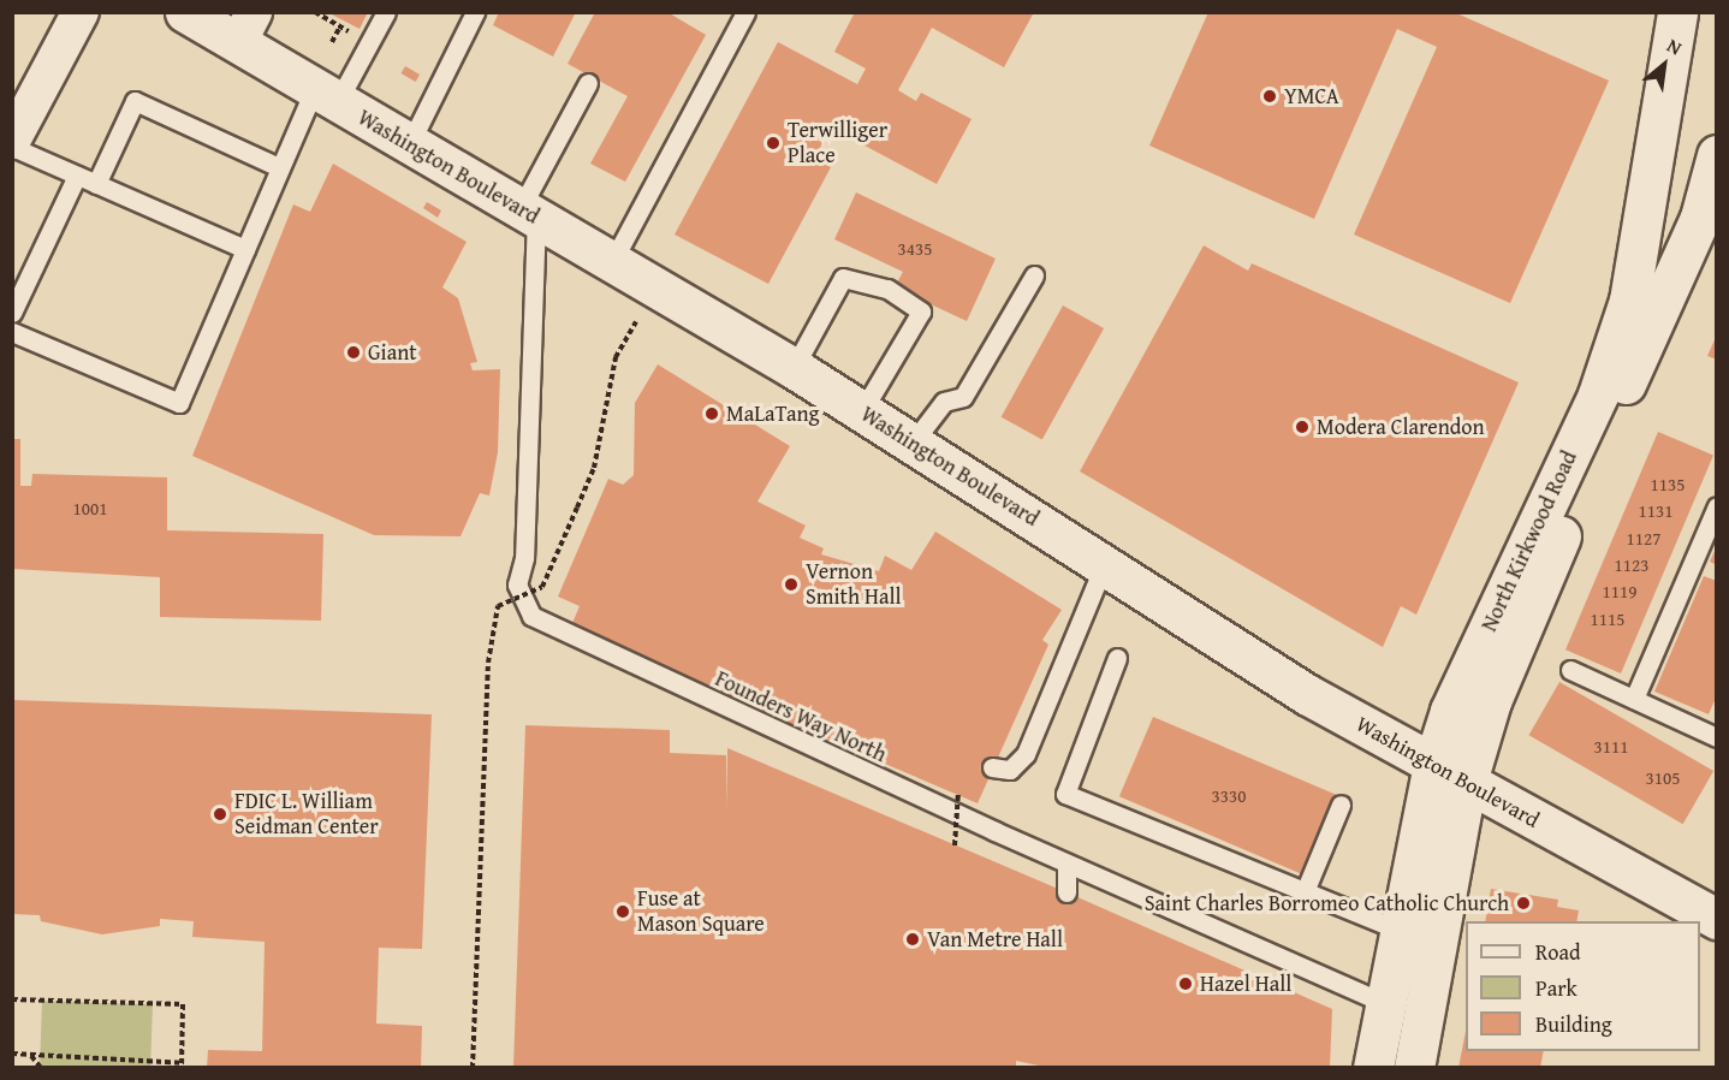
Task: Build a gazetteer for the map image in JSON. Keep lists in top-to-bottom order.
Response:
{
  "streets": {
    "main road": ["Washington Boulevard", "North Kirkwood Road"],
    "lane": ["Founders Way North"]
  },
  "crossings": [
    ["Washington Boulevard", "North Kirkwood Road"],
    ["Washington Boulevard", "Founders Way North"],
    ["North Kirkwood Road", "Founders Way North"]
  ],
  "places": [
    "YMCA",
    "Terwilliger Place",
    "Giant",
    "MaLaTang",
    "Modera Clarendon",
    "Vernon Smith Hall",
    "FDIC L. William Seidman Center",
    "Saint Charles Borromeo Catholic Church",
    "Fuse at Mason Square",
    "Van Metre Hall",
    "Hazel Hall"
  ],
  "house_numbers": [
    "3435",
    "1135",
    "1001",
    "1131",
    "1127",
    "1123",
    "1119",
    "1115",
    "3111",
    "3105",
    "3330"
  ],
  "legend": ["Road", "Park", "Building"],
  "north": "top right"
}
